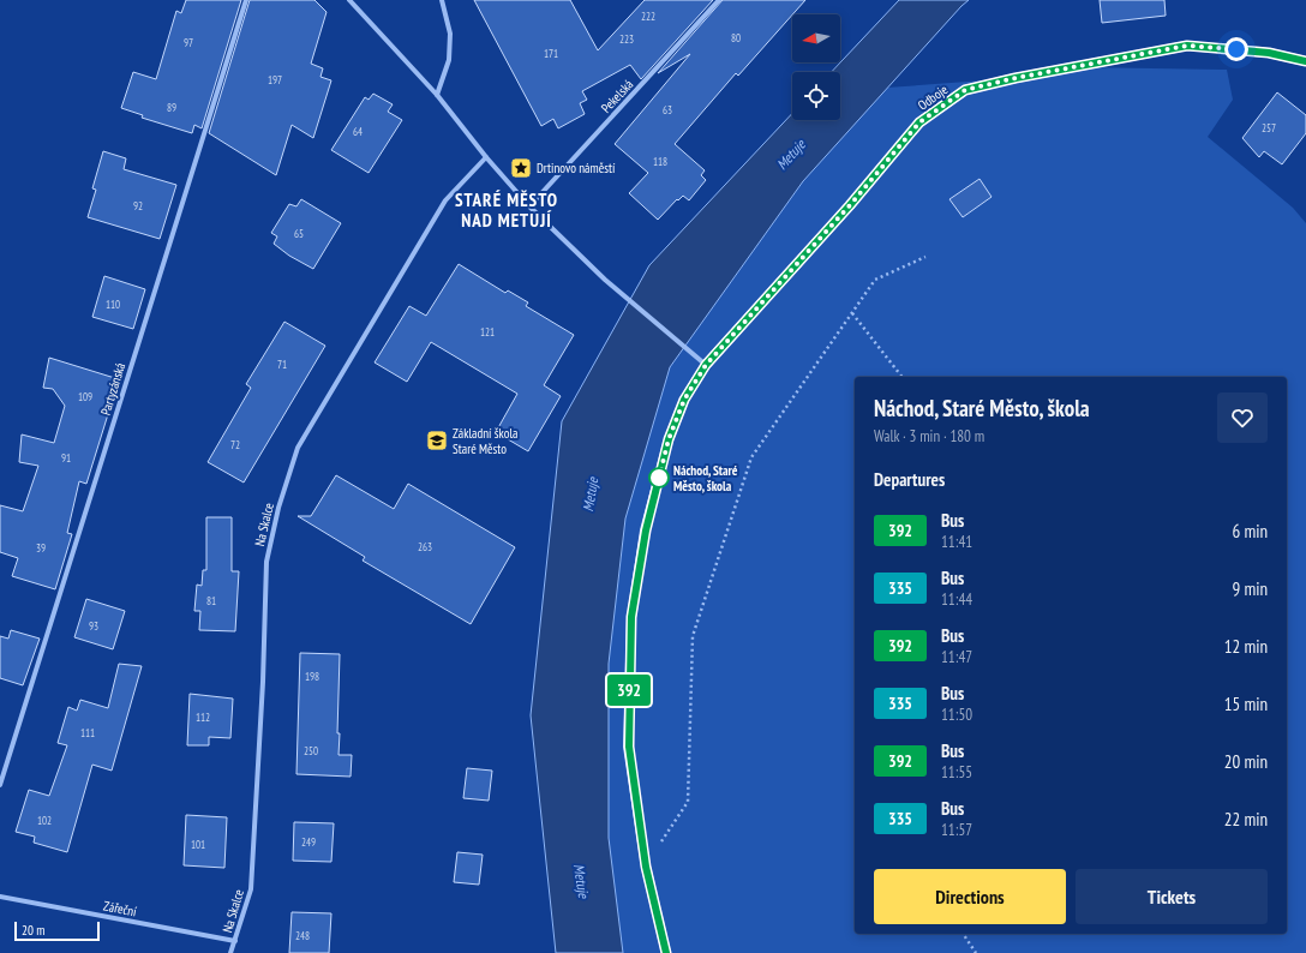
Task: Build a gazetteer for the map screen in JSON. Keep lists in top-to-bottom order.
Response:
{
  "streets": {
    "street": [
      "Pekelská",
      "Odboje",
      "Partyzánská",
      "Na Skalce",
      "Zářeční"
    ]
  },
  "crossings": [
    ["Na Skalce", "Zářeční"]
  ],
  "districts": ["STARÉ MĚSTO NAD METUJÍ"],
  "water": ["Metuje"],
  "places": {
    "place": ["Drtinovo náměstí"],
    "school or university": ["Základní škola Staré Město"],
    "other": ["Náchod, Staré Město, škola"]
  },
  "lines": ["bus line 392"],
  "house_numbers": [
    "222",
    "80",
    "223",
    "97",
    "171",
    "197",
    "89",
    "63",
    "257",
    "64",
    "118",
    "92",
    "65",
    "110",
    "121",
    "71",
    "109",
    "72",
    "91",
    "263",
    "39",
    "81",
    "93",
    "198",
    "112",
    "111",
    "250",
    "102",
    "249",
    "101",
    "248"
  ],
  "scale_bar": "20 m",
  "north": "left",
  "page": {
    "on_map": "392",
    "heading": [
      ["Náchod, Staré Město, škola", "Walk · 3 min · 180 m"],
      "Departures"
    ],
    "list": [
      {
        "mark": "392",
        "name": "Bus",
        "note": "11:41",
        "value": "6 min"
      },
      {
        "mark": "335",
        "name": "Bus",
        "note": "11:44",
        "value": "9 min"
      },
      {
        "mark": "392",
        "name": "Bus",
        "note": "11:47",
        "value": "12 min"
      },
      {
        "mark": "335",
        "name": "Bus",
        "note": "11:50",
        "value": "15 min"
      },
      {
        "mark": "392",
        "name": "Bus",
        "note": "11:55",
        "value": "20 min"
      },
      {
        "mark": "335",
        "name": "Bus",
        "note": "11:57",
        "value": "22 min"
      }
    ],
    "buttons": ["Directions", "Tickets"],
    "scale": "20 m"
  }
}
